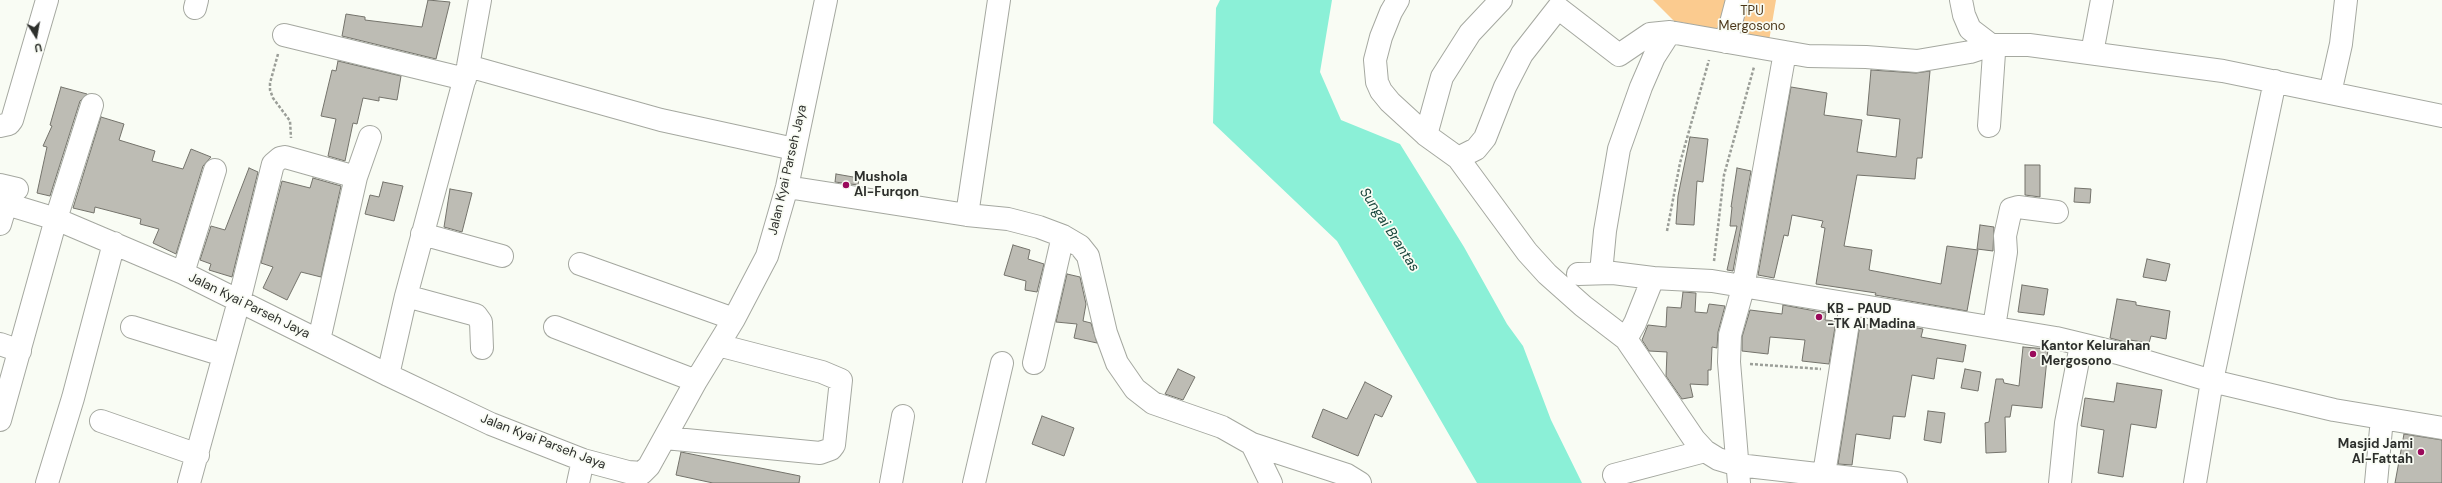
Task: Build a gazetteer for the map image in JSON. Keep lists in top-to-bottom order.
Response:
{
  "streets": {
    "street": ["Jalan Kyai Parseh Jaya"]
  },
  "water": ["Sungai Brantas"],
  "parks": ["TPU Mergosono"],
  "places": [
    "Mushola Al-Furqon",
    "KB - PAUD -TK Al Madina",
    "Kantor Kelurahan Mergosono",
    "Masjid Jami Al-Fattah"
  ],
  "north": "bottom"
}
